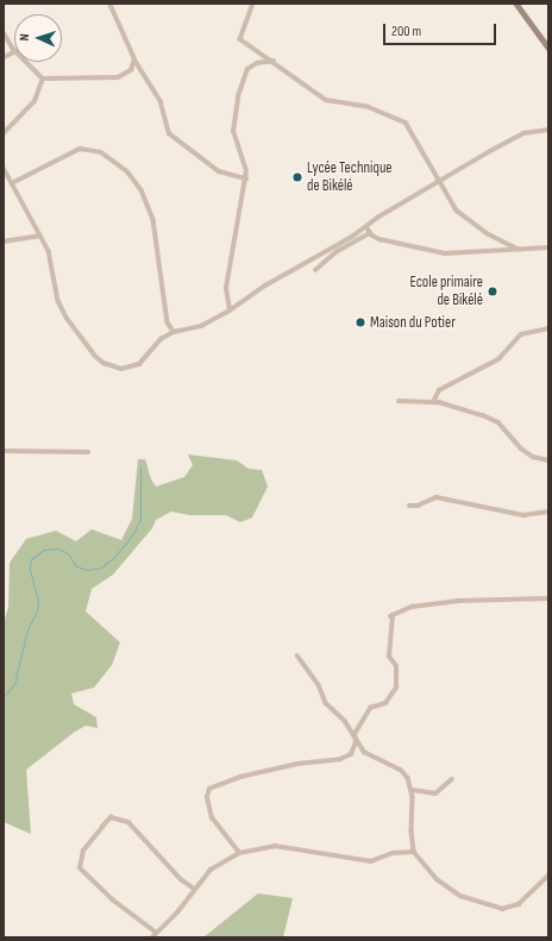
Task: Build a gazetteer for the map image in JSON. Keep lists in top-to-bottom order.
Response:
{
  "places": ["Lycée Technique de Bikélé", "Ecole primaire de Bikélé", "Maison du Potier"],
  "scale_bar": "200 m",
  "north": "left"
}
